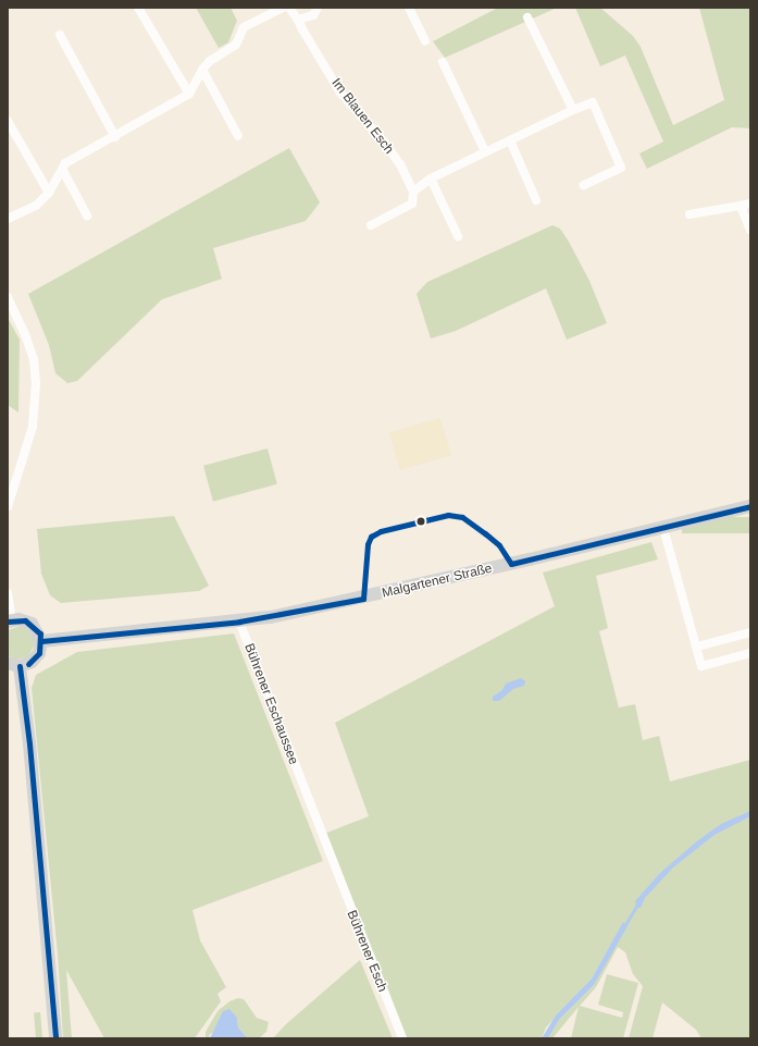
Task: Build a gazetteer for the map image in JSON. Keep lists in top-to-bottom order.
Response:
{
  "streets": {
    "street": [
      "Im Blauen Esch",
      "Malgartener Straße",
      "Bührener Eschaussee",
      "Bührener Esch"
    ]
  },
  "crossings": [
    ["Malgartener Straße", "Bührener Eschaussee"],
    ["Bührener Eschaussee", "Bührener Esch"]
  ]
}
